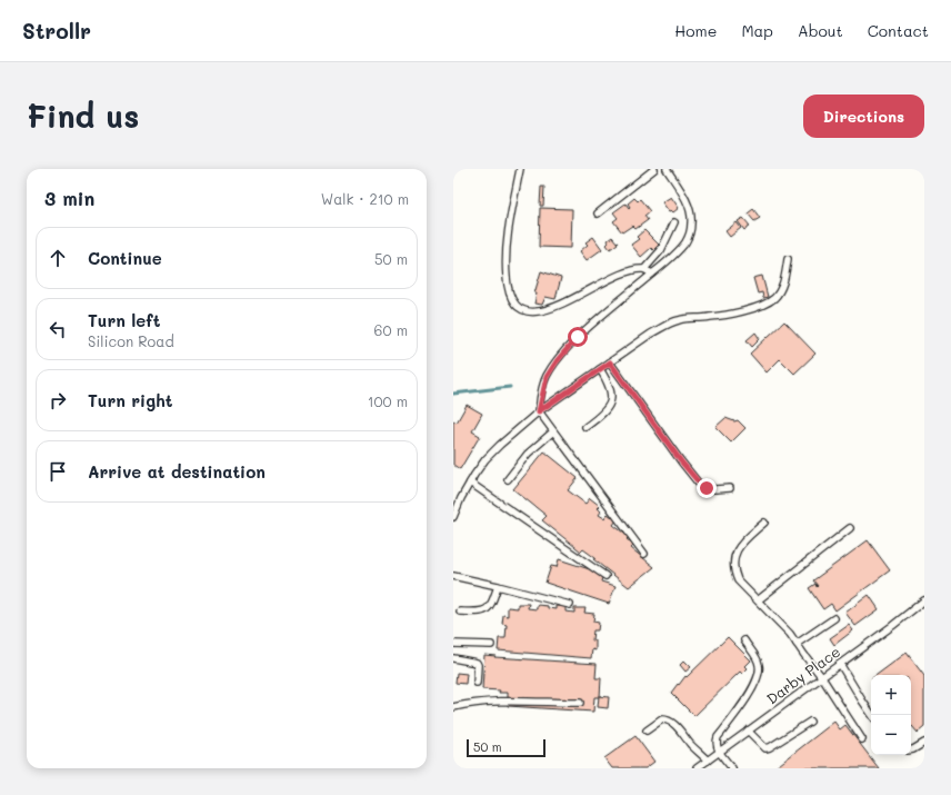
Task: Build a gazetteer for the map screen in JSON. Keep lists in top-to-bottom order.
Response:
{
  "streets": {
    "lane": ["Darby Place"]
  },
  "scale_bar": "50 m",
  "page": {
    "header": "Strollr",
    "nav": [
      "Home",
      "Map",
      "About",
      "Contact"
    ],
    "buttons": "Directions",
    "title": "Find us",
    "heading": ["3 min", "Walk · 210 m"],
    "list": [
      ["Continue", "50 m"],
      ["Turn left", "Silicon Road", "60 m"],
      ["Turn right", "100 m"],
      "Arrive at destination"
    ],
    "map_buttons": ["+", "−"],
    "scale": "50 m"
  }
}
